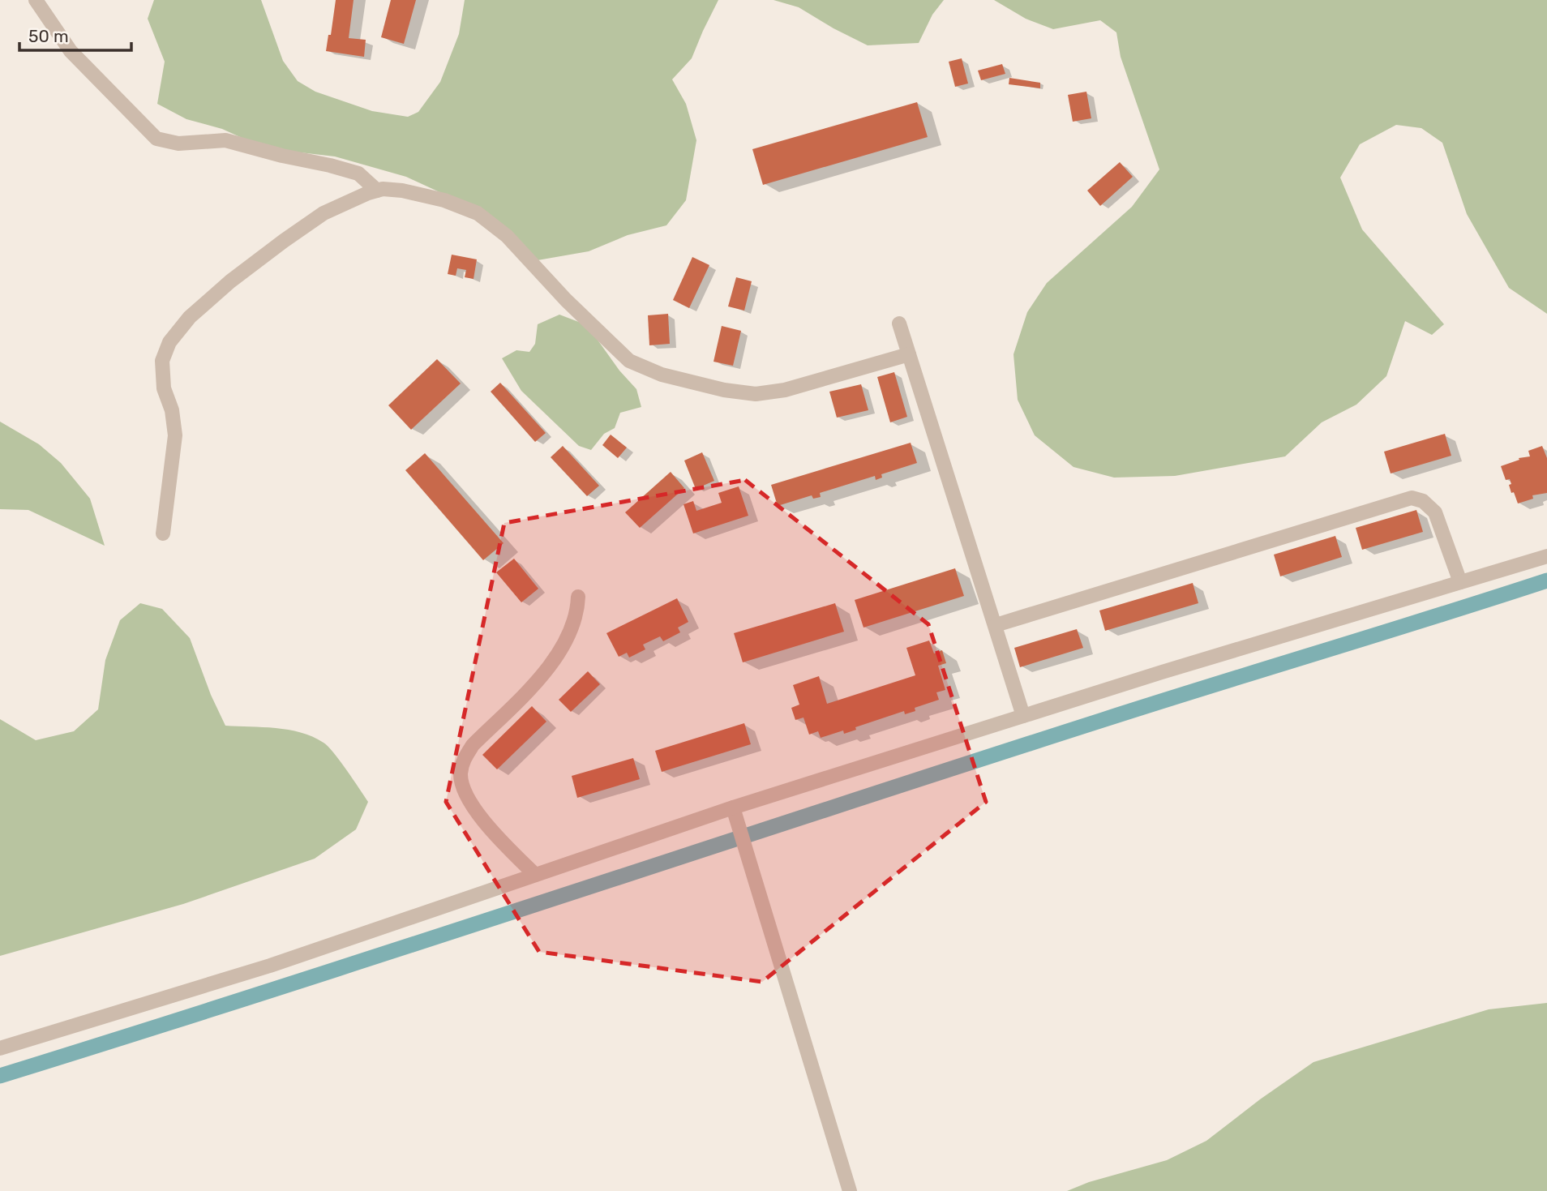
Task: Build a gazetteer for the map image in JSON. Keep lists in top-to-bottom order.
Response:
{
  "scale_bar": "50 m"
}
